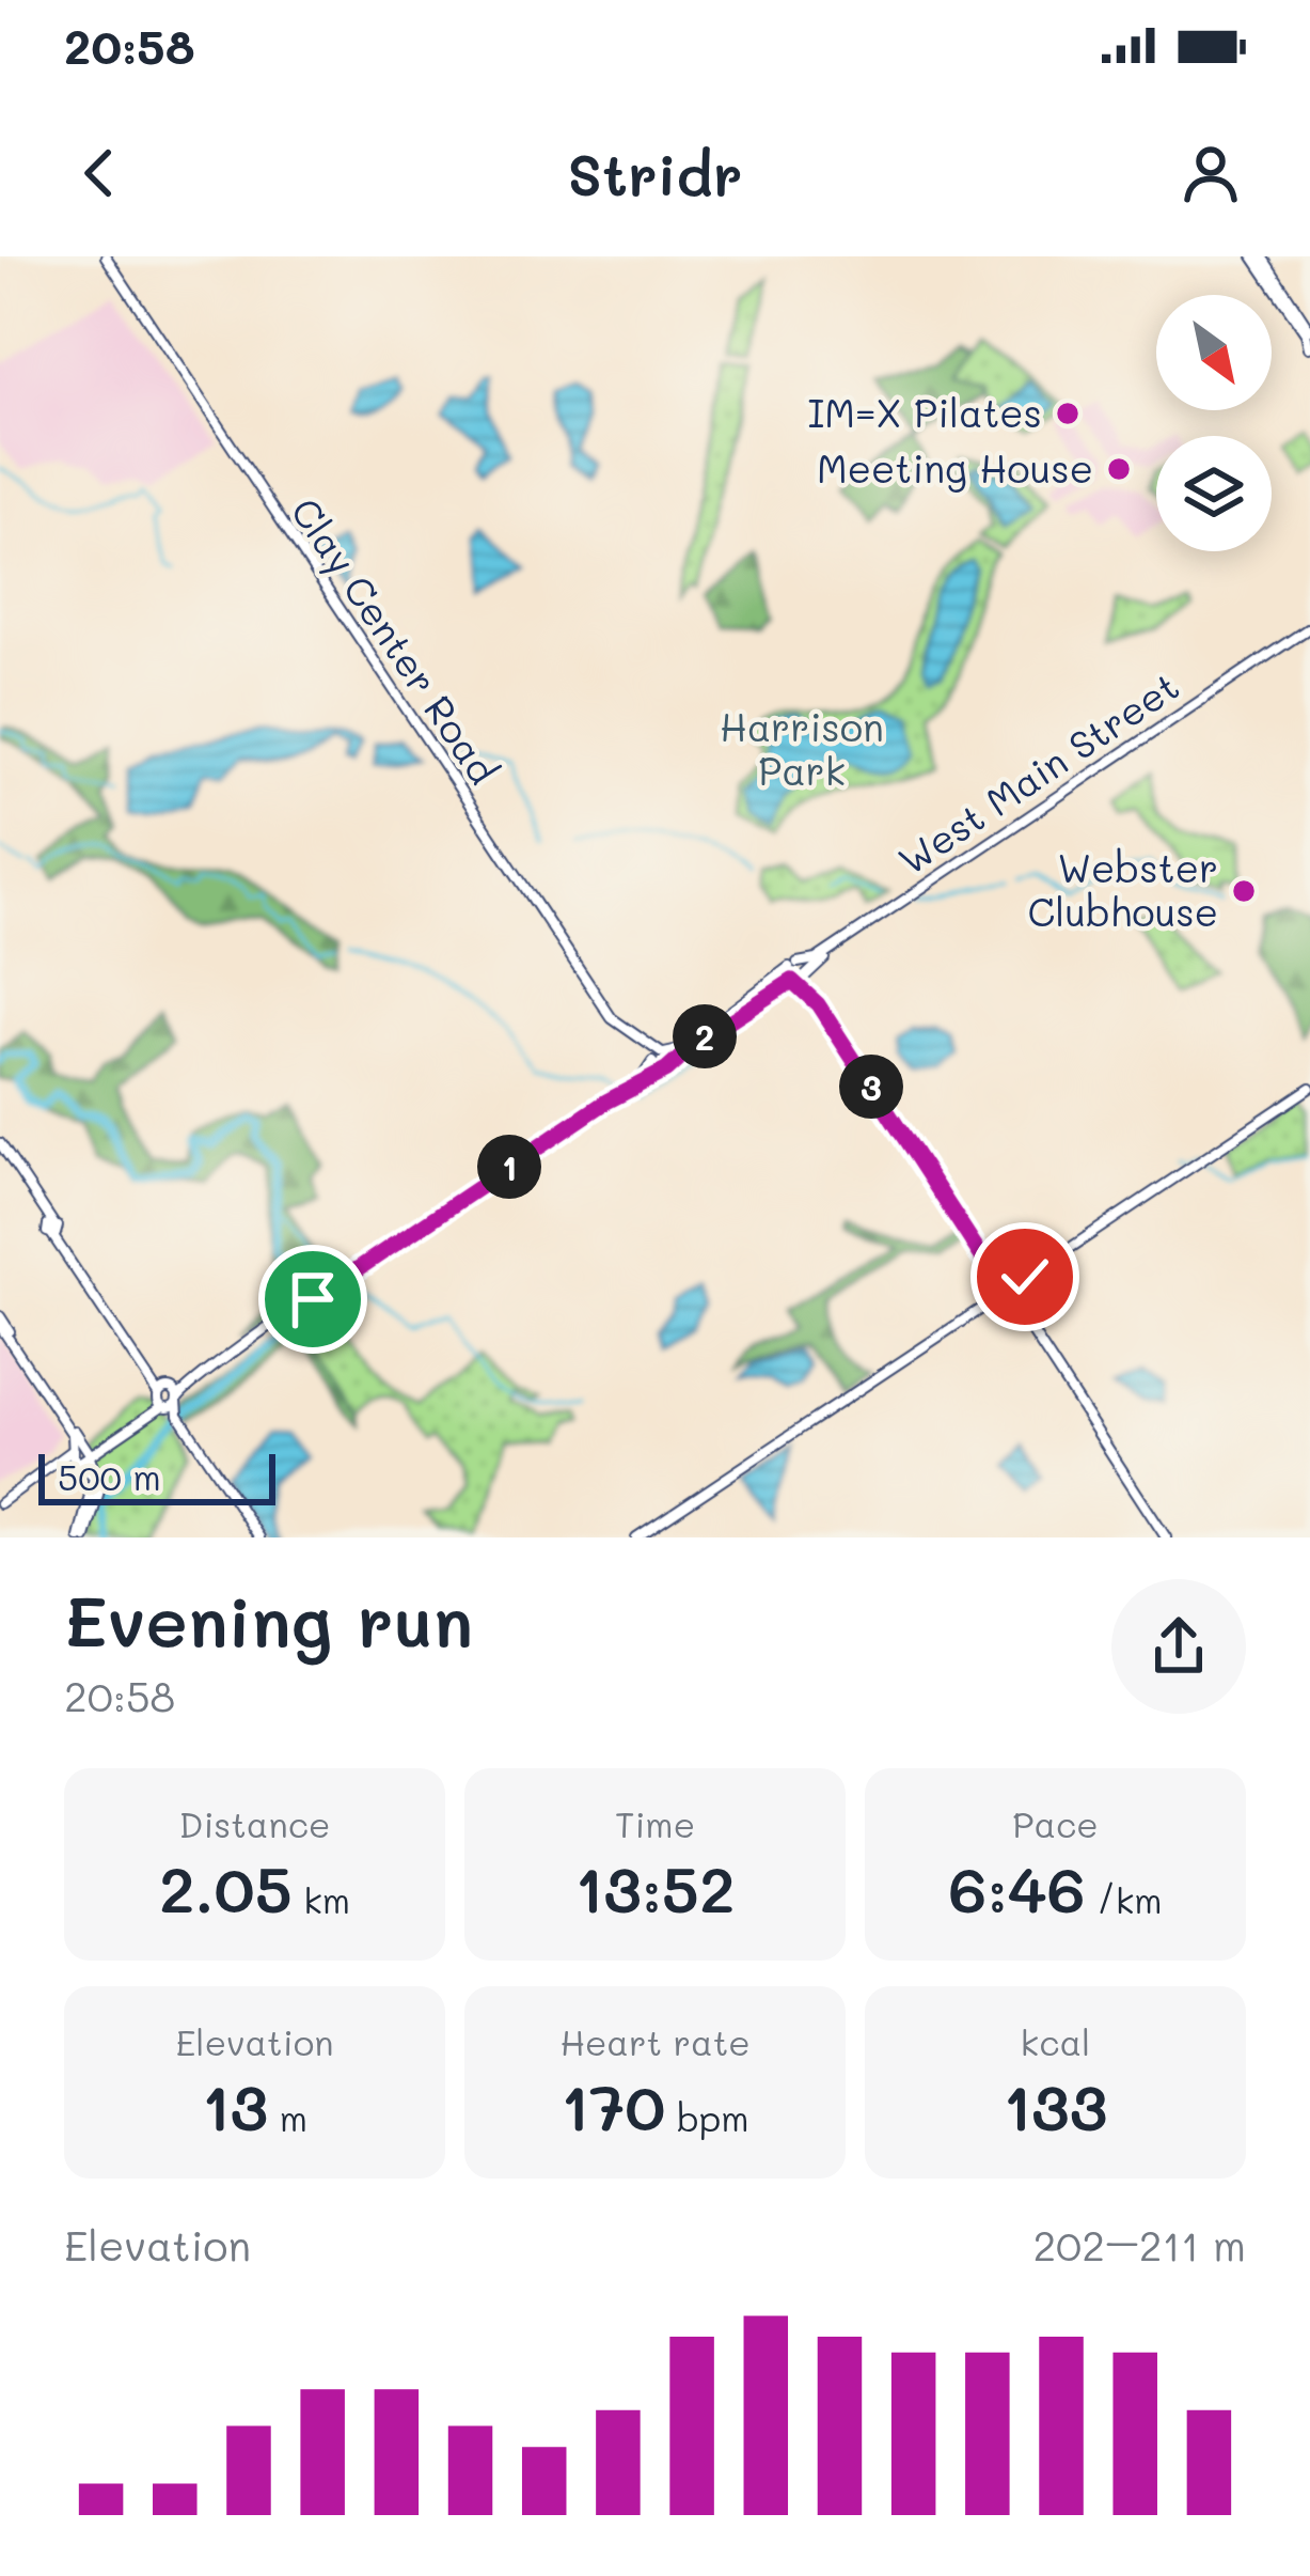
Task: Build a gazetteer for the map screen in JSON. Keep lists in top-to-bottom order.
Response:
{
  "streets": {
    "street": ["Clay Center Road", "West Main Street"]
  },
  "crossings": [
    ["Clay Center Road", "West Main Street"]
  ],
  "parks": ["Harrison Park"],
  "places": ["IM=X Pilates", "Meeting House", "Webster Clubhouse"],
  "scale_bar": "500 m",
  "north": "bottom right",
  "page": {
    "status": "20:58",
    "header": "Stridr",
    "pins": ["2", "3", "1"],
    "scale": "500 m",
    "heading": ["Evening run", "20:58"],
    "stats": [
      ["Distance", "2.05 km"],
      ["Time", "13:52"],
      ["Pace", "6:46 /km"],
      ["Elevation", "13 m"],
      ["Heart rate", "170 bpm"],
      ["kcal", "133"]
    ],
    "chart": ["Elevation", "202–211 m"]
  }
}
